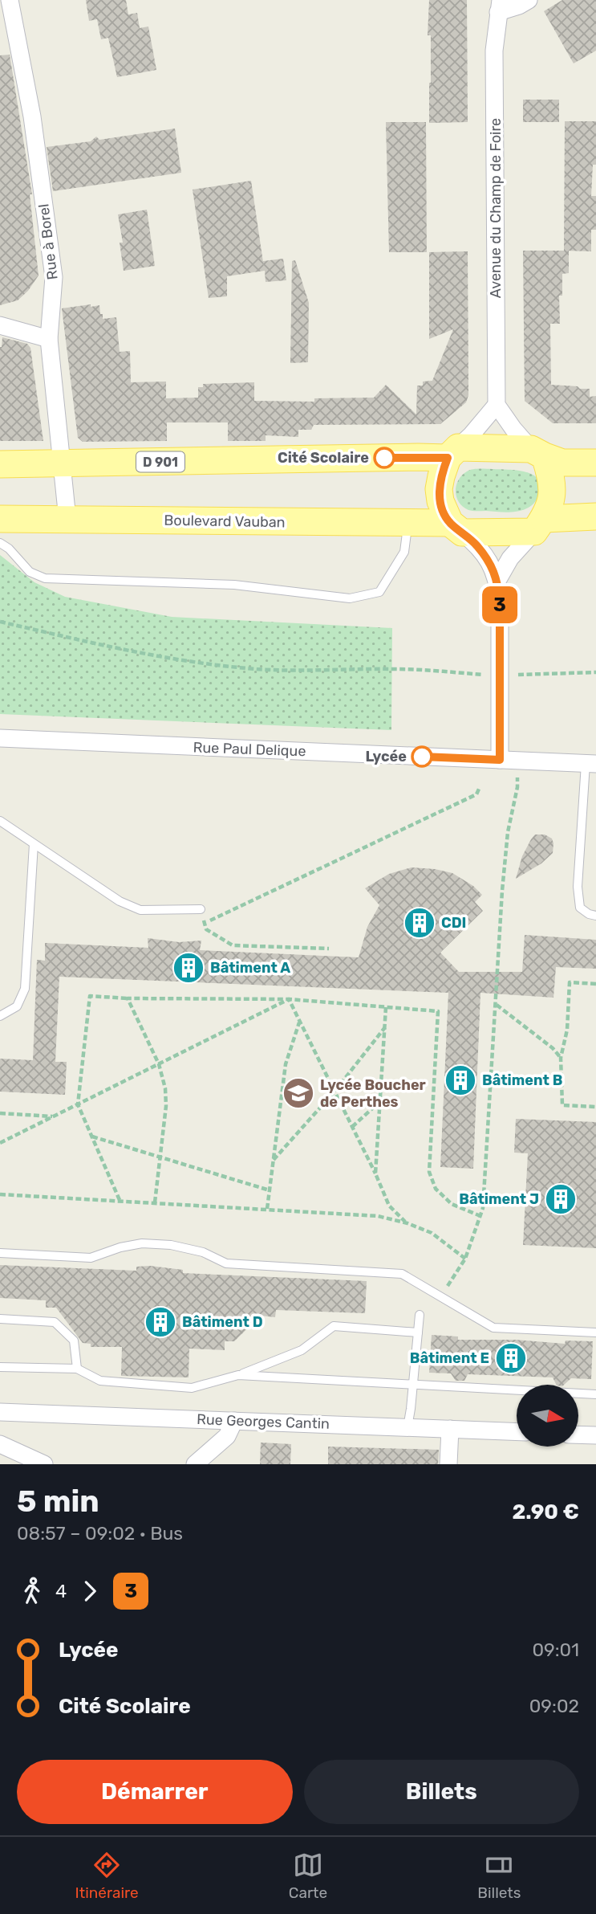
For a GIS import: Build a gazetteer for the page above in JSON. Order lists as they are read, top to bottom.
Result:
{
  "streets": {
    "main road": ["D 901", "Boulevard Vauban"],
    "street": [
      "Avenue du Champ de Foire",
      "Rue à Borel",
      "Rue Paul Delique",
      "Rue Georges Cantin"
    ]
  },
  "crossings": [
    ["Rue à Borel", "D 901"],
    ["Rue à Borel", "Boulevard Vauban"],
    ["D 901", "Boulevard Vauban"]
  ],
  "places": {
    "other": ["Cité Scolaire", "Lycée"],
    "building": [
      "CDI",
      "Bâtiment A",
      "Bâtiment B",
      "Bâtiment J",
      "Bâtiment D",
      "Bâtiment E"
    ],
    "school or university": ["Lycée Boucher de Perthes"]
  },
  "lines": ["bus line 3"],
  "north": "right",
  "page": {
    "on_map": "3",
    "heading": ["5 min", "08:57 – 09:02 · Bus", "2.90 €"],
    "legs": ["4", "3"],
    "list": [
      {
        "name": "Lycée",
        "value": "09:01"
      },
      {
        "name": "Cité Scolaire",
        "value": "09:02"
      }
    ],
    "buttons": ["Démarrer", "Billets"],
    "tabs": ["Itinéraire", "Carte", "Billets"]
  }
}
